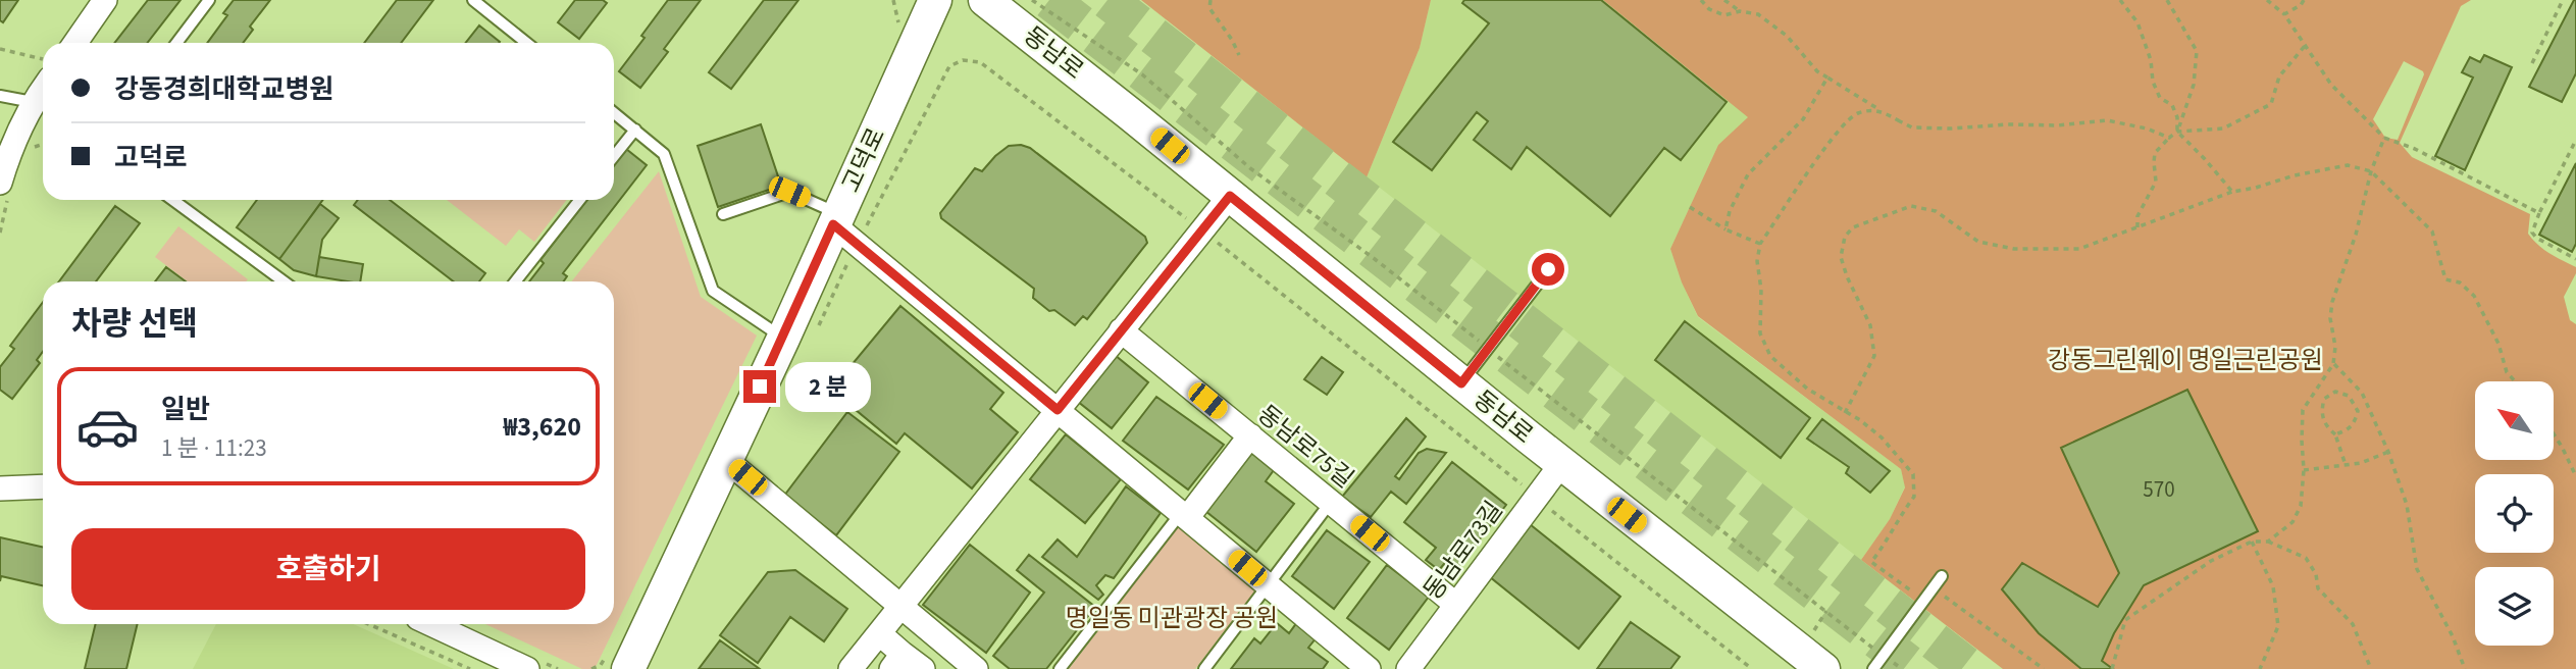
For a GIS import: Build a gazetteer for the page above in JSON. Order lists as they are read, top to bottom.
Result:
{
  "streets": {
    "main road": ["동남로", "고덕로"],
    "street": ["동남로75길", "동남로73길"]
  },
  "crossings": [
    ["동남로", "동남로73길"],
    ["동남로75길", "동남로73길"]
  ],
  "parks": ["강동그린웨이 명일근린공원", "명일동 미관광장 공원"],
  "house_numbers": ["570"],
  "north": "top left",
  "page": {
    "banner": ["강동경희대학교병원", "고덕로"],
    "heading": "차량 선택",
    "bubble": "2 분",
    "list": [
      {
        "name": "일반",
        "note": "1 분 · 11:23",
        "value": "₩3,620"
      }
    ],
    "buttons": "호출하기"
  }
}
